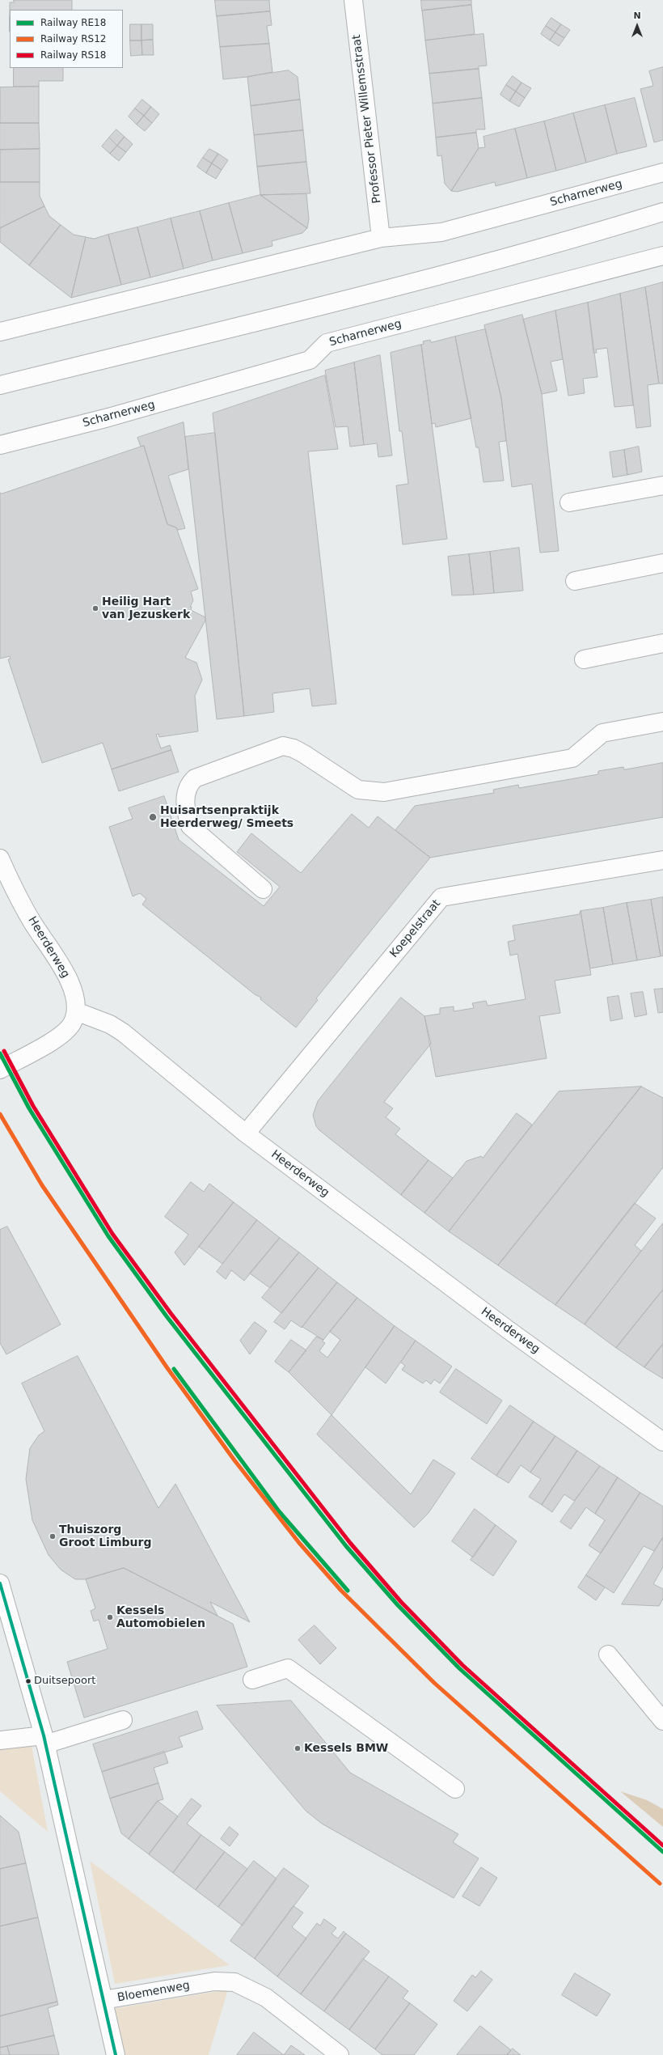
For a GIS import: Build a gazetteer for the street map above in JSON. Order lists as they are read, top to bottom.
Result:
{
  "streets": {
    "street": [
      "Professor Pieter Willemsstraat",
      "Scharnerweg",
      "Koepelstraat",
      "Heerderweg",
      "Bloemenweg"
    ]
  },
  "crossings": [
    ["Professor Pieter Willemsstraat", "Scharnerweg"],
    ["Koepelstraat", "Heerderweg"]
  ],
  "places": [
    "Heilig Hart van Jezuskerk",
    "Huisartsenpraktijk Heerderweg/ Smeets",
    "Thuiszorg Groot Limburg",
    "Kessels Automobielen",
    "Duitsepoort",
    "Kessels BMW"
  ],
  "lines": ["rail line RS18", "rail line RE18", "rail line RS12"],
  "legend": ["Railway RE18", "Railway RS12", "Railway RS18"],
  "north": "top"
}
